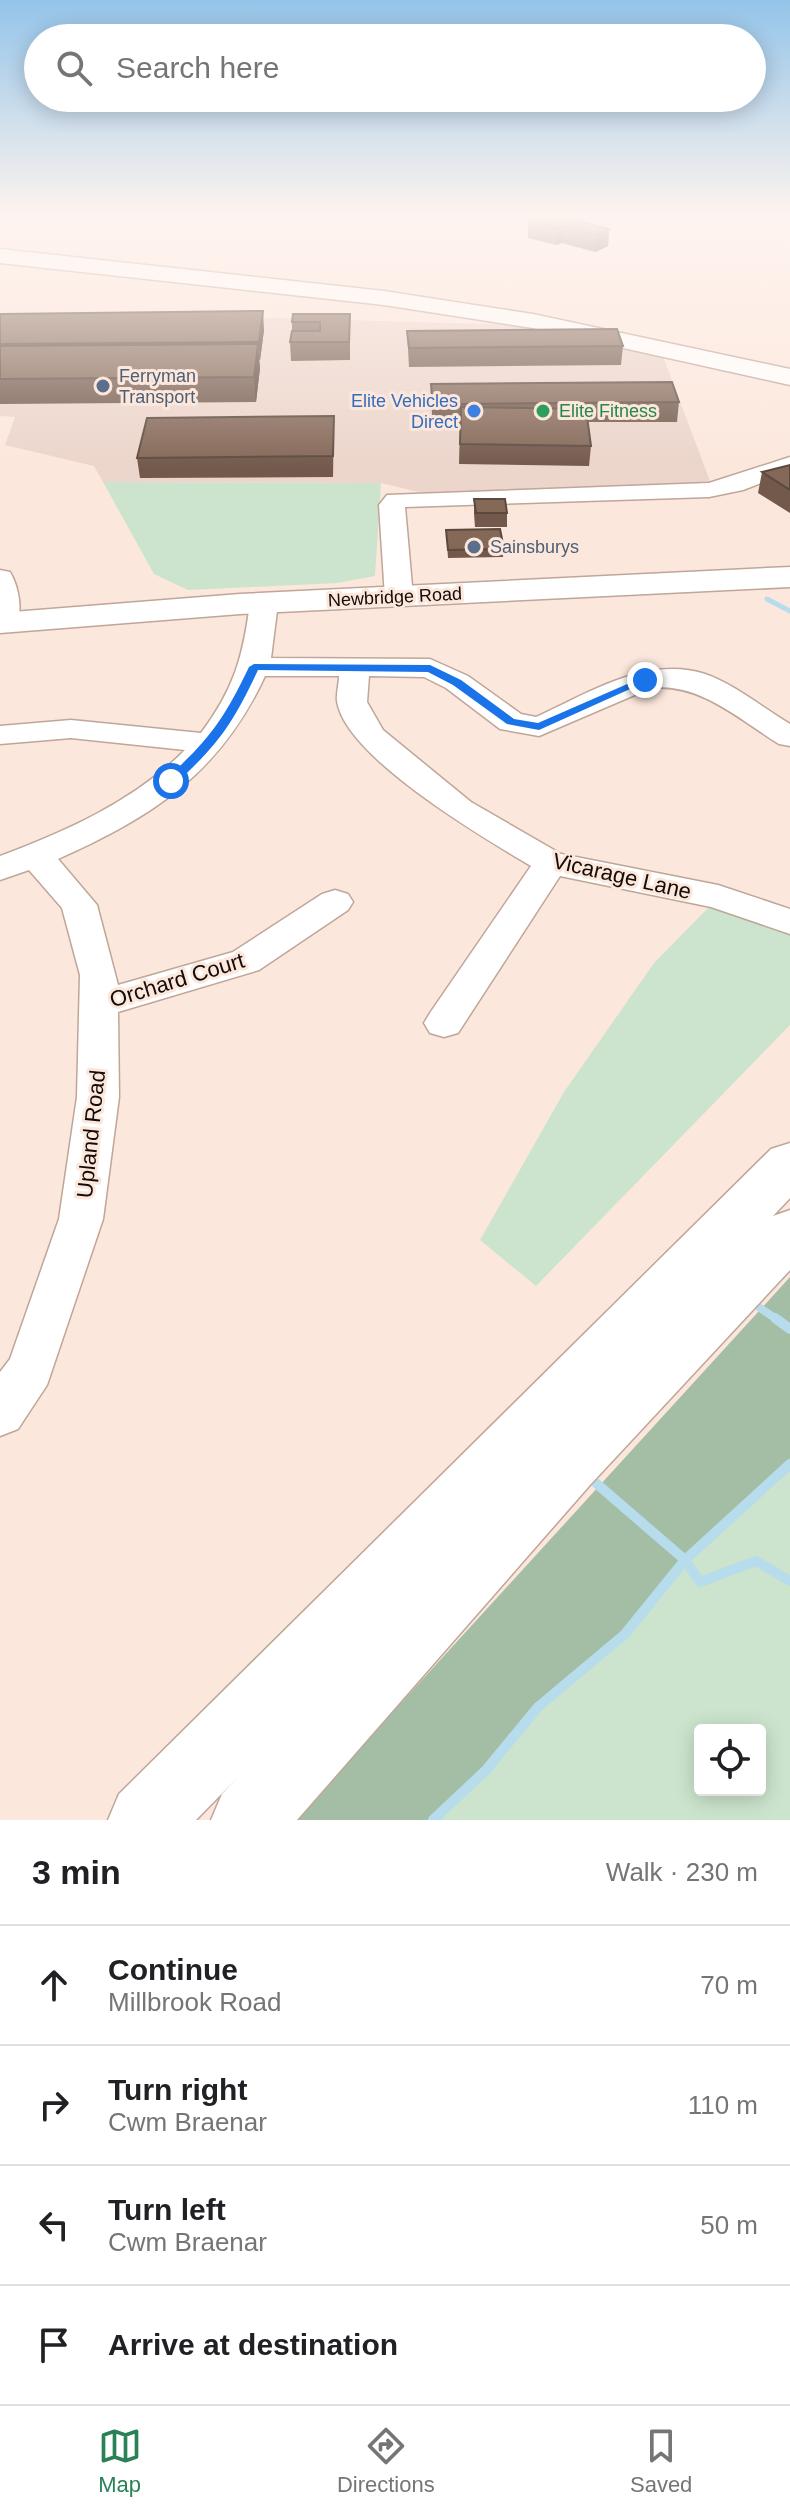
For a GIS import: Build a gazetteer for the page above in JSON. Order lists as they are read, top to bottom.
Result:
{
  "streets": {
    "main road": ["Newbridge Road"],
    "street": ["Vicarage Lane", "Orchard Court", "Upland Road"]
  },
  "crossings": [
    ["Orchard Court", "Upland Road"]
  ],
  "places": [
    "Ferryman Transport",
    "Elite Vehicles Direct",
    "Elite Fitness",
    "Sainsburys"
  ],
  "page": {
    "search": "Search here",
    "heading": ["3 min", "Walk · 230 m"],
    "list": [
      ["Continue", "Millbrook Road", "70 m"],
      ["Turn right", "Cwm Braenar", "110 m"],
      ["Turn left", "Cwm Braenar", "50 m"],
      "Arrive at destination"
    ],
    "nav": ["Map", "Directions", "Saved"]
  }
}
